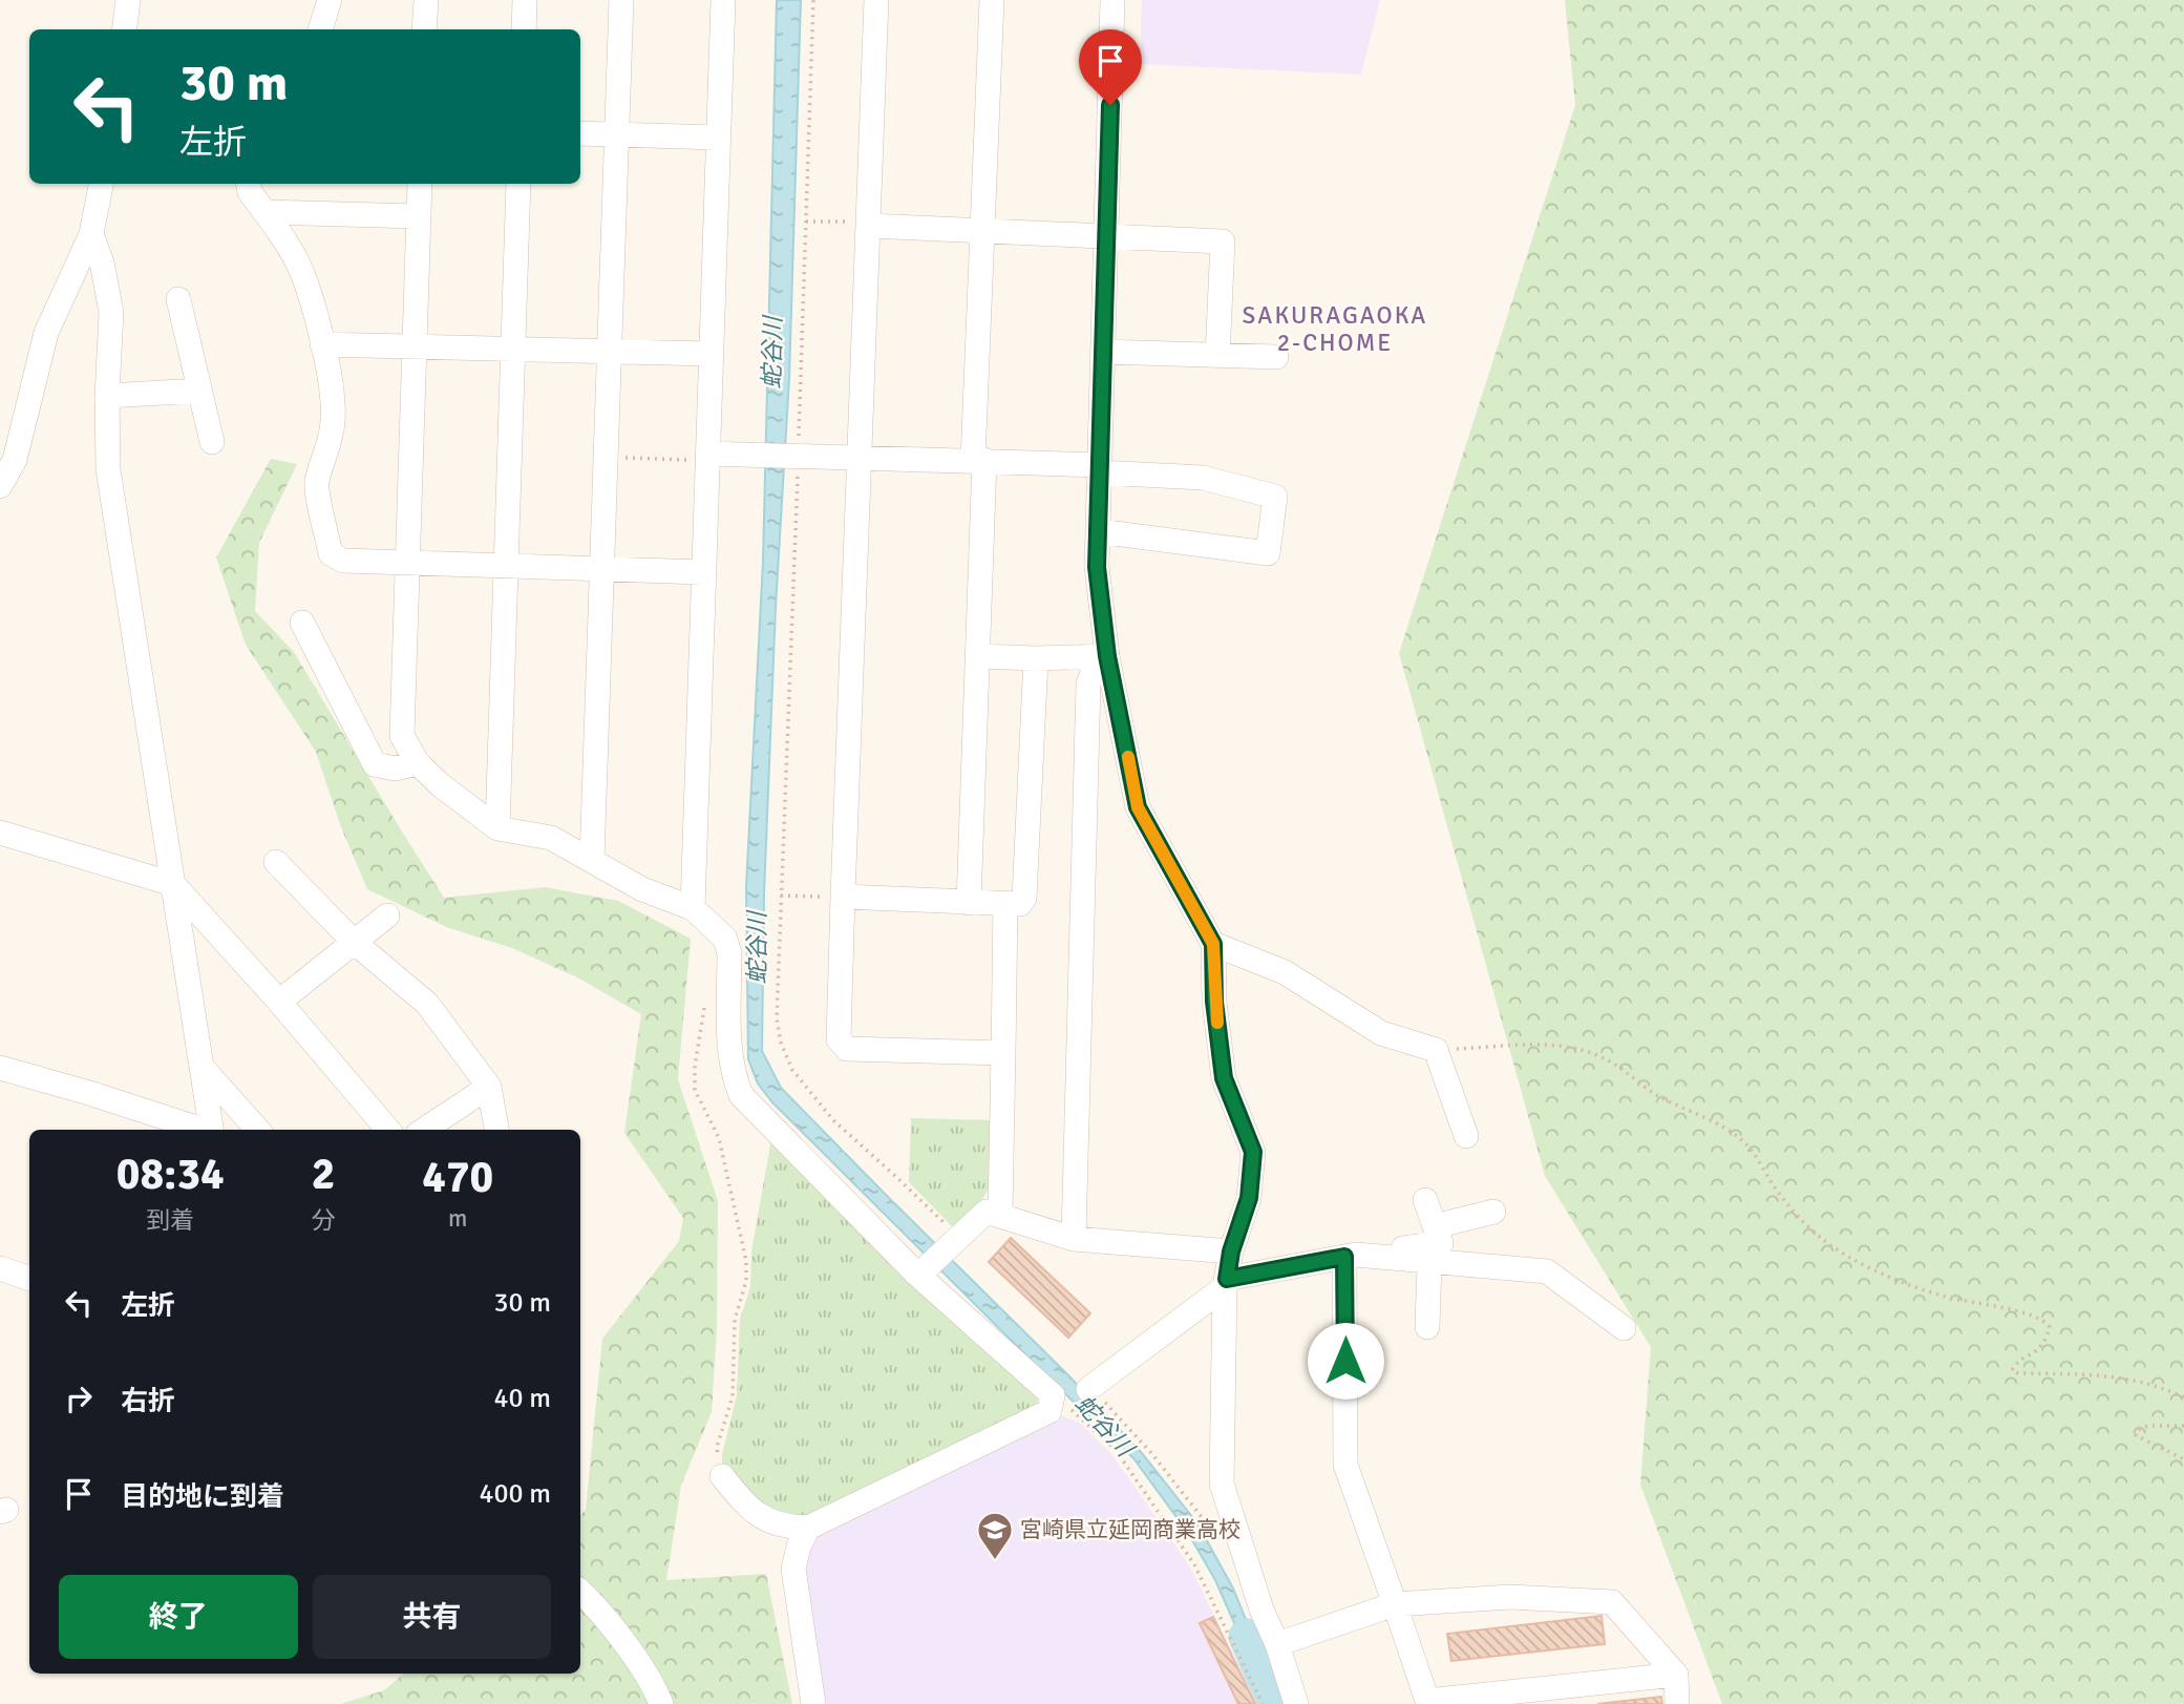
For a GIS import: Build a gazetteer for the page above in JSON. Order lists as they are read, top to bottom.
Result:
{
  "districts": ["SAKURAGAOKA 2-CHOME"],
  "water": ["蛇谷川"],
  "places": {
    "school or university": ["宮崎県立延岡商業高校"]
  },
  "page": {
    "turn": ["30 m", "左折"],
    "eta": [
      "08:34",
      "到着",
      "2",
      "分",
      "470",
      "m"
    ],
    "list": [
      {
        "name": "左折",
        "value": "30 m"
      },
      {
        "name": "右折",
        "value": "40 m"
      },
      {
        "name": "目的地に到着",
        "value": "400 m"
      }
    ],
    "buttons": ["終了", "共有"]
  }
}
